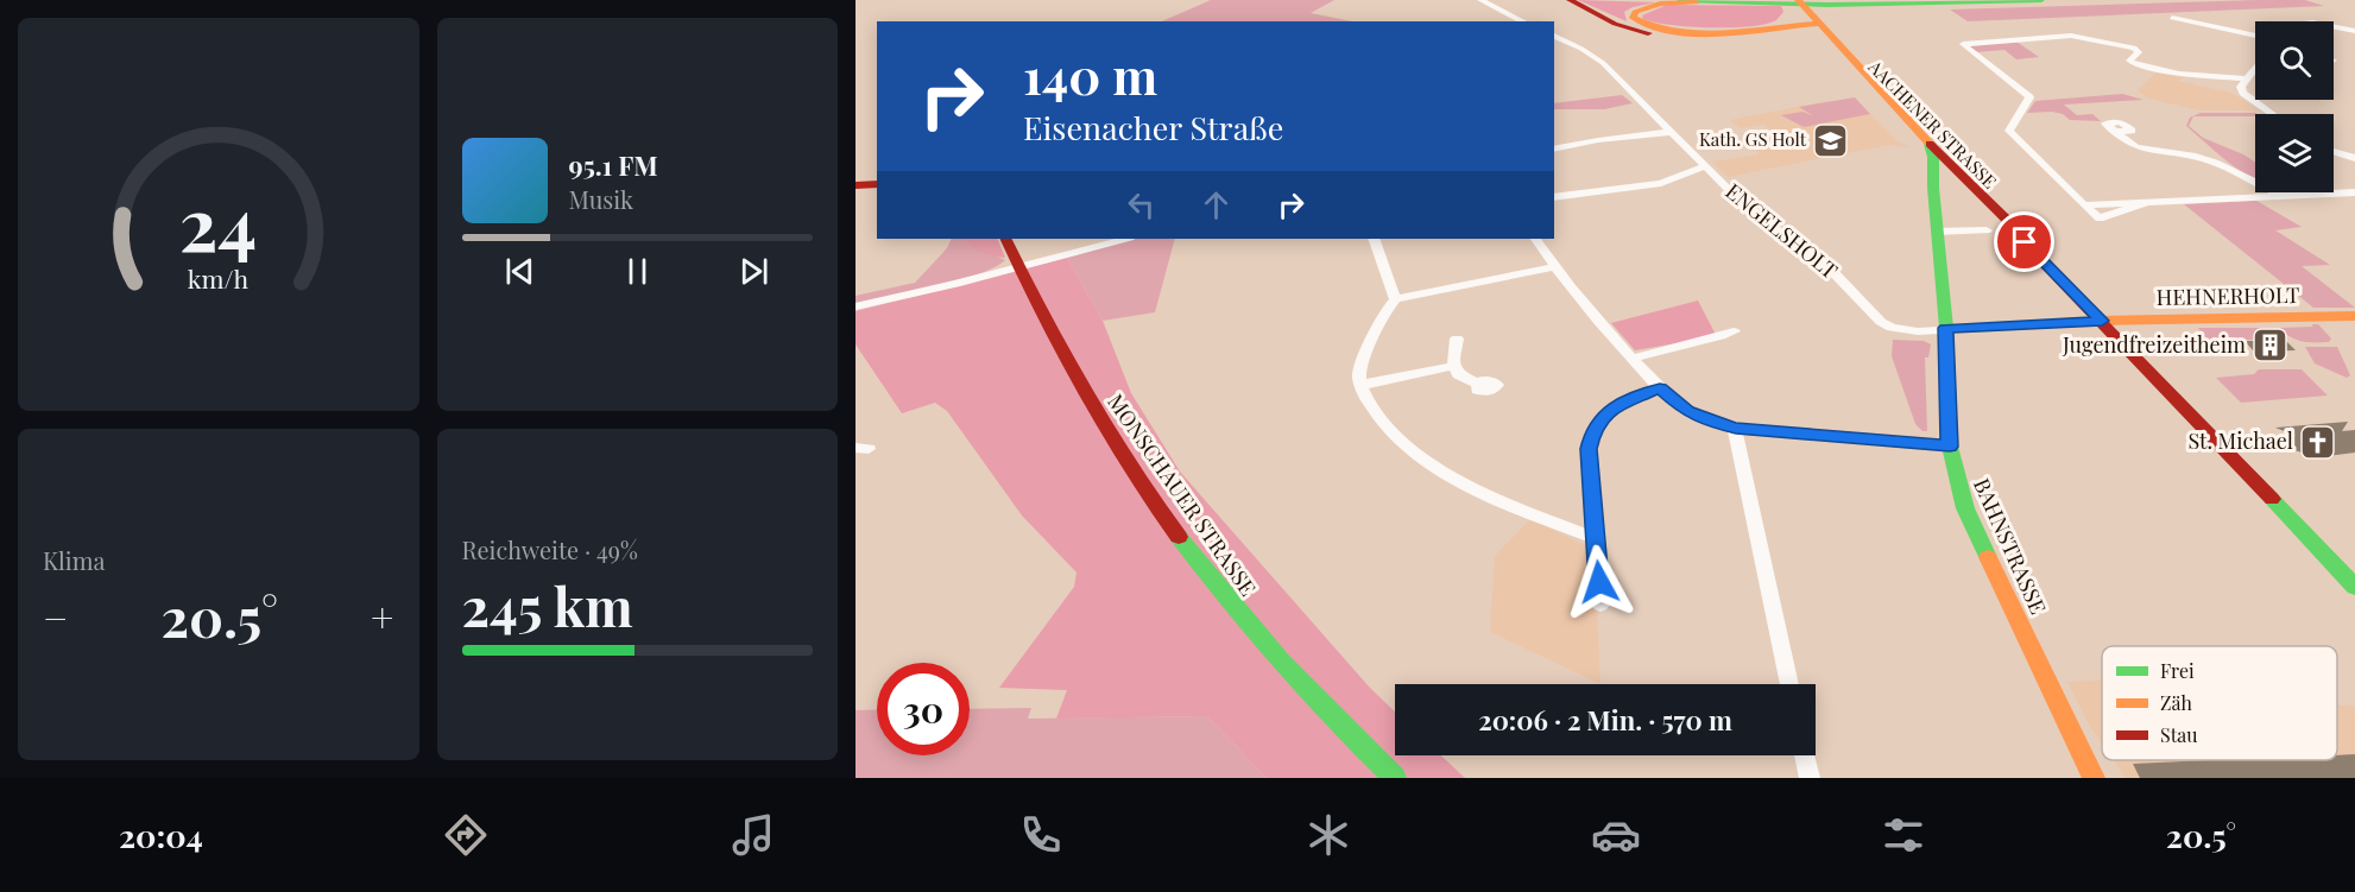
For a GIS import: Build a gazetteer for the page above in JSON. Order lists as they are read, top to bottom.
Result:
{
  "streets": {
    "main road": [
      "AACHENER STRASSE",
      "HEHNERHOLT",
      "MONSCHAUER STRASSE",
      "BAHNSTRASSE"
    ],
    "street": ["ENGELSHOLT"]
  },
  "crossings": [
    ["AACHENER STRASSE", "ENGELSHOLT"],
    ["AACHENER STRASSE", "HEHNERHOLT"],
    ["AACHENER STRASSE", "BAHNSTRASSE"],
    ["ENGELSHOLT", "HEHNERHOLT"],
    ["ENGELSHOLT", "BAHNSTRASSE"]
  ],
  "places": {
    "school or university": ["Kath. GS Holt"],
    "building": ["Jugendfreizeitheim"],
    "church": ["St. Michael"]
  },
  "legend": ["Frei", "Zäh", "Stau"],
  "page": {
    "turn": ["140 m", "Eisenacher Straße"],
    "song": ["95.1 FM", "Musik"],
    "tile": [
      "Klima",
      ["Reichweite · 49%", "245 km"]
    ],
    "heat": ["−", "20.5°", "+"],
    "limit": "30",
    "trip": "20:06 · 2 Min. · 570 m",
    "tabs": ["20:04", "20.5°"],
    "gauge": ["24", "km/h"]
  }
}
